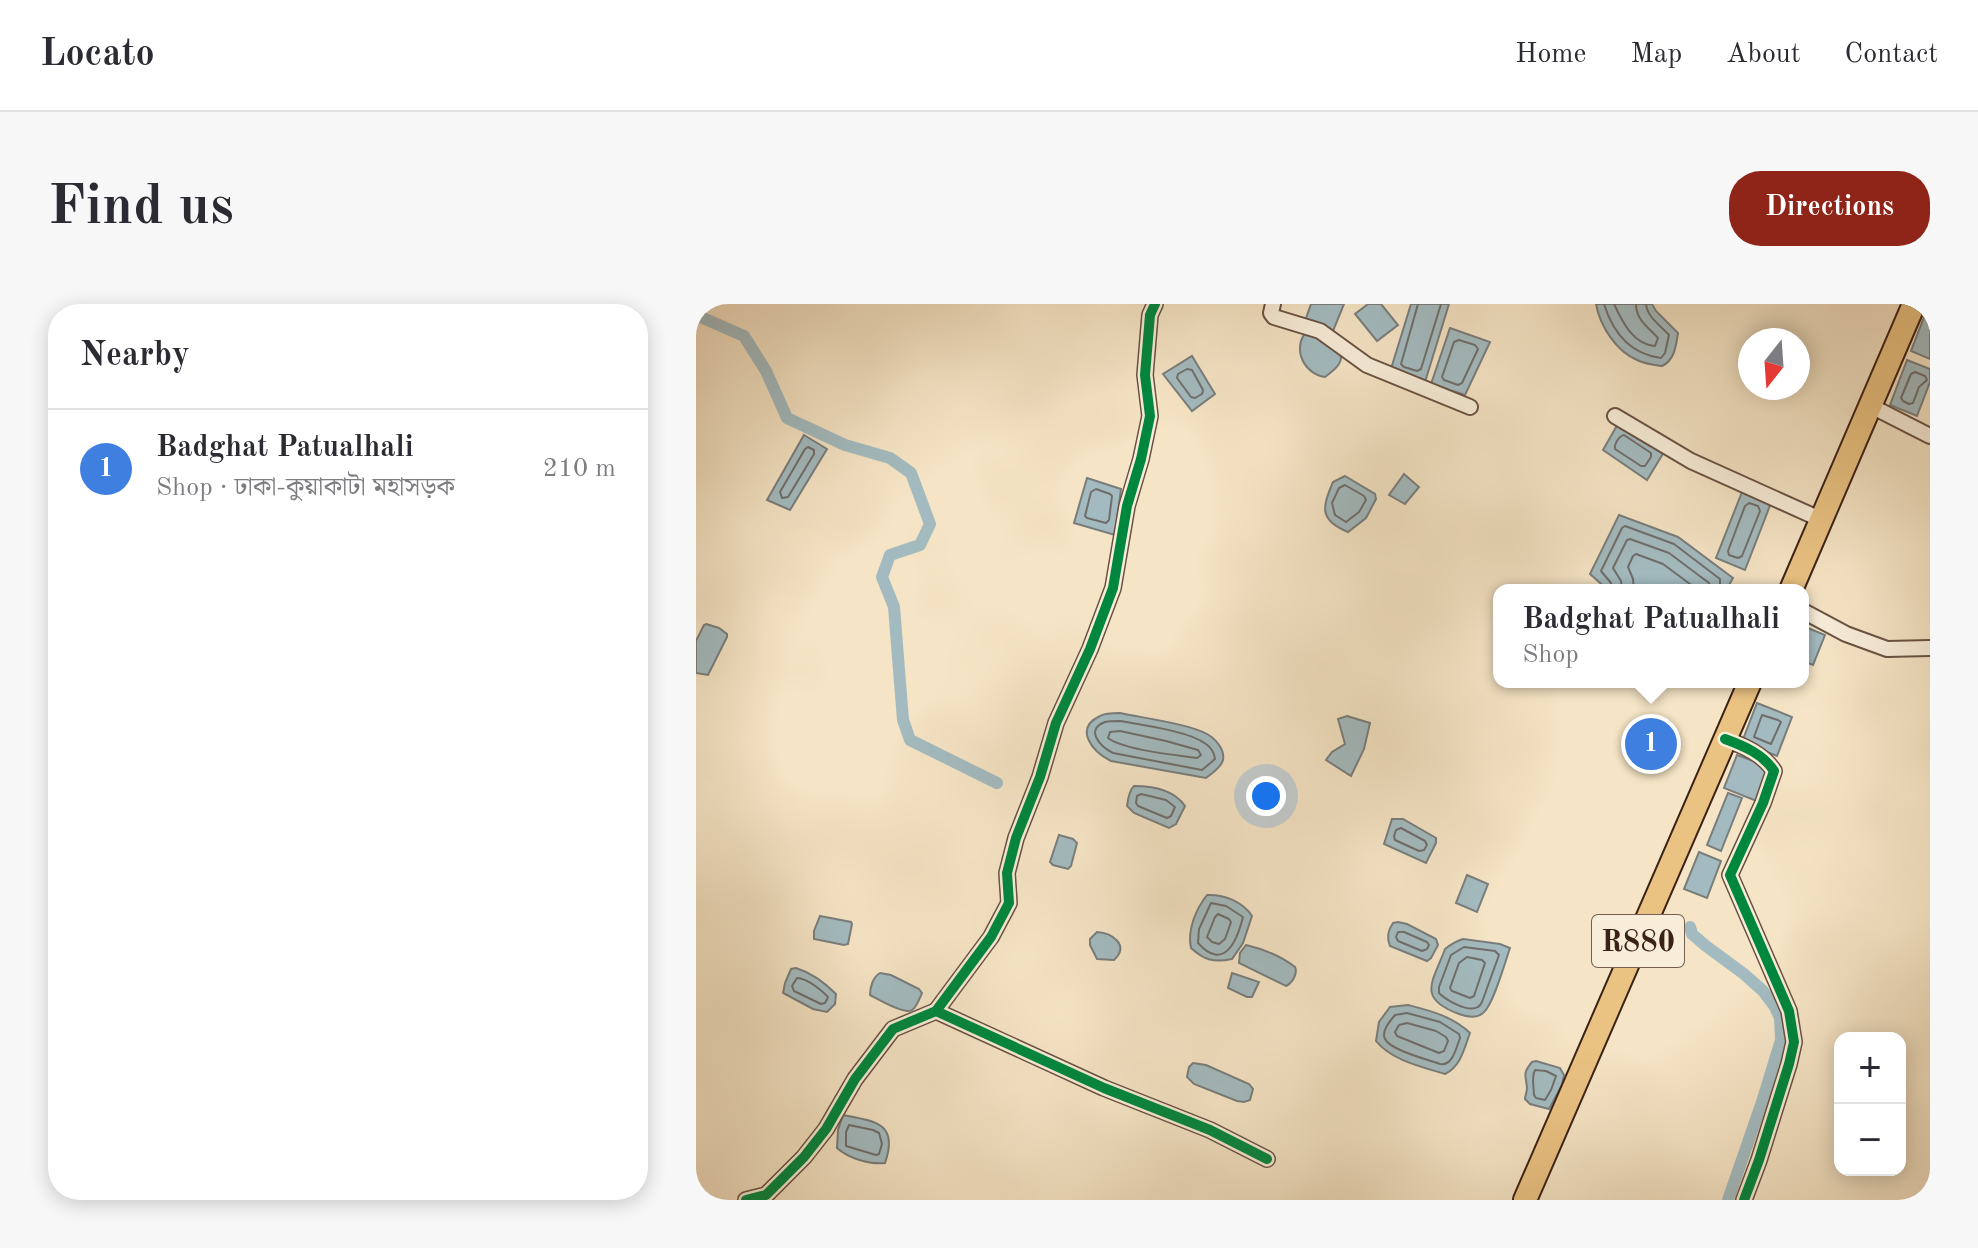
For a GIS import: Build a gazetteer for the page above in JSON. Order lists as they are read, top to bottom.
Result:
{
  "streets": {
    "main road": ["R880"]
  },
  "north": "bottom",
  "page": {
    "header": "Locato",
    "nav": [
      "Home",
      "Map",
      "About",
      "Contact"
    ],
    "buttons": "Directions",
    "title": "Find us",
    "heading": "Nearby",
    "list": [
      {
        "mark": "1",
        "name": "Badghat Patualhali",
        "note": "Shop · ঢাকা-কুয়াকাটা মহাসড়ক",
        "value": "210 m"
      }
    ],
    "popup": ["Badghat Patualhali", "Shop"],
    "pins": "1",
    "map_buttons": ["+", "−"]
  }
}
